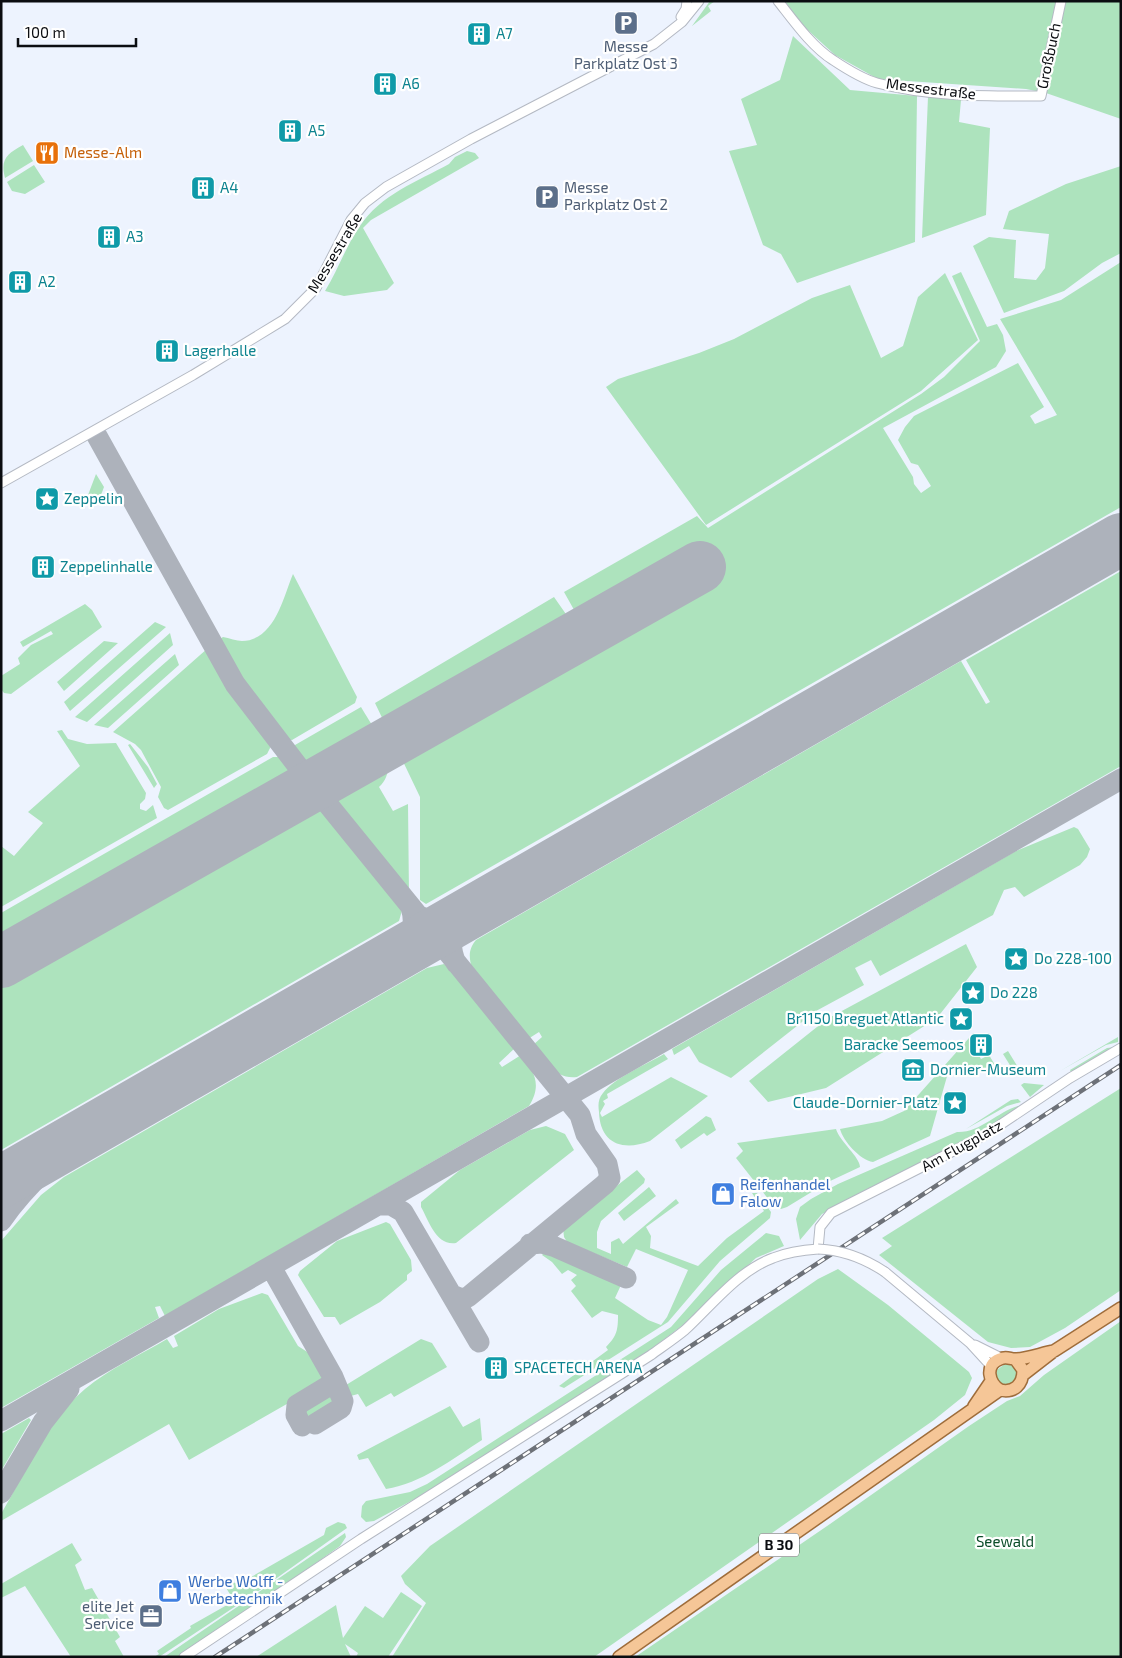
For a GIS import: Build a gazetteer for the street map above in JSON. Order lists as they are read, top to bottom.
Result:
{
  "streets": {
    "main road": ["B 30"],
    "street": ["Großbuch", "Messestraße", "Am Flugplatz"]
  },
  "crossings": [
    ["Großbuch", "Messestraße"]
  ],
  "parks": ["Seewald"],
  "places": {
    "parking": ["Messe Parkplatz Ost 3", "Messe Parkplatz Ost 2"],
    "building": [
      "A7",
      "A6",
      "A5",
      "A4",
      "A3",
      "A2",
      "Lagerhalle",
      "Zeppelinhalle",
      "Baracke Seemoos",
      "SPACETECH ARENA"
    ],
    "restaurant": ["Messe-Alm"],
    "place": [
      "Zeppelin",
      "Do 228-100",
      "Do 228",
      "Br1150 Breguet Atlantic",
      "Claude-Dornier-Platz"
    ],
    "museum": ["Dornier-Museum"],
    "shop": ["Reifenhandel Falow", "Werbe Wolff - Werbetechnik"],
    "office": ["elite Jet Service"]
  },
  "scale_bar": "100 m"
}
